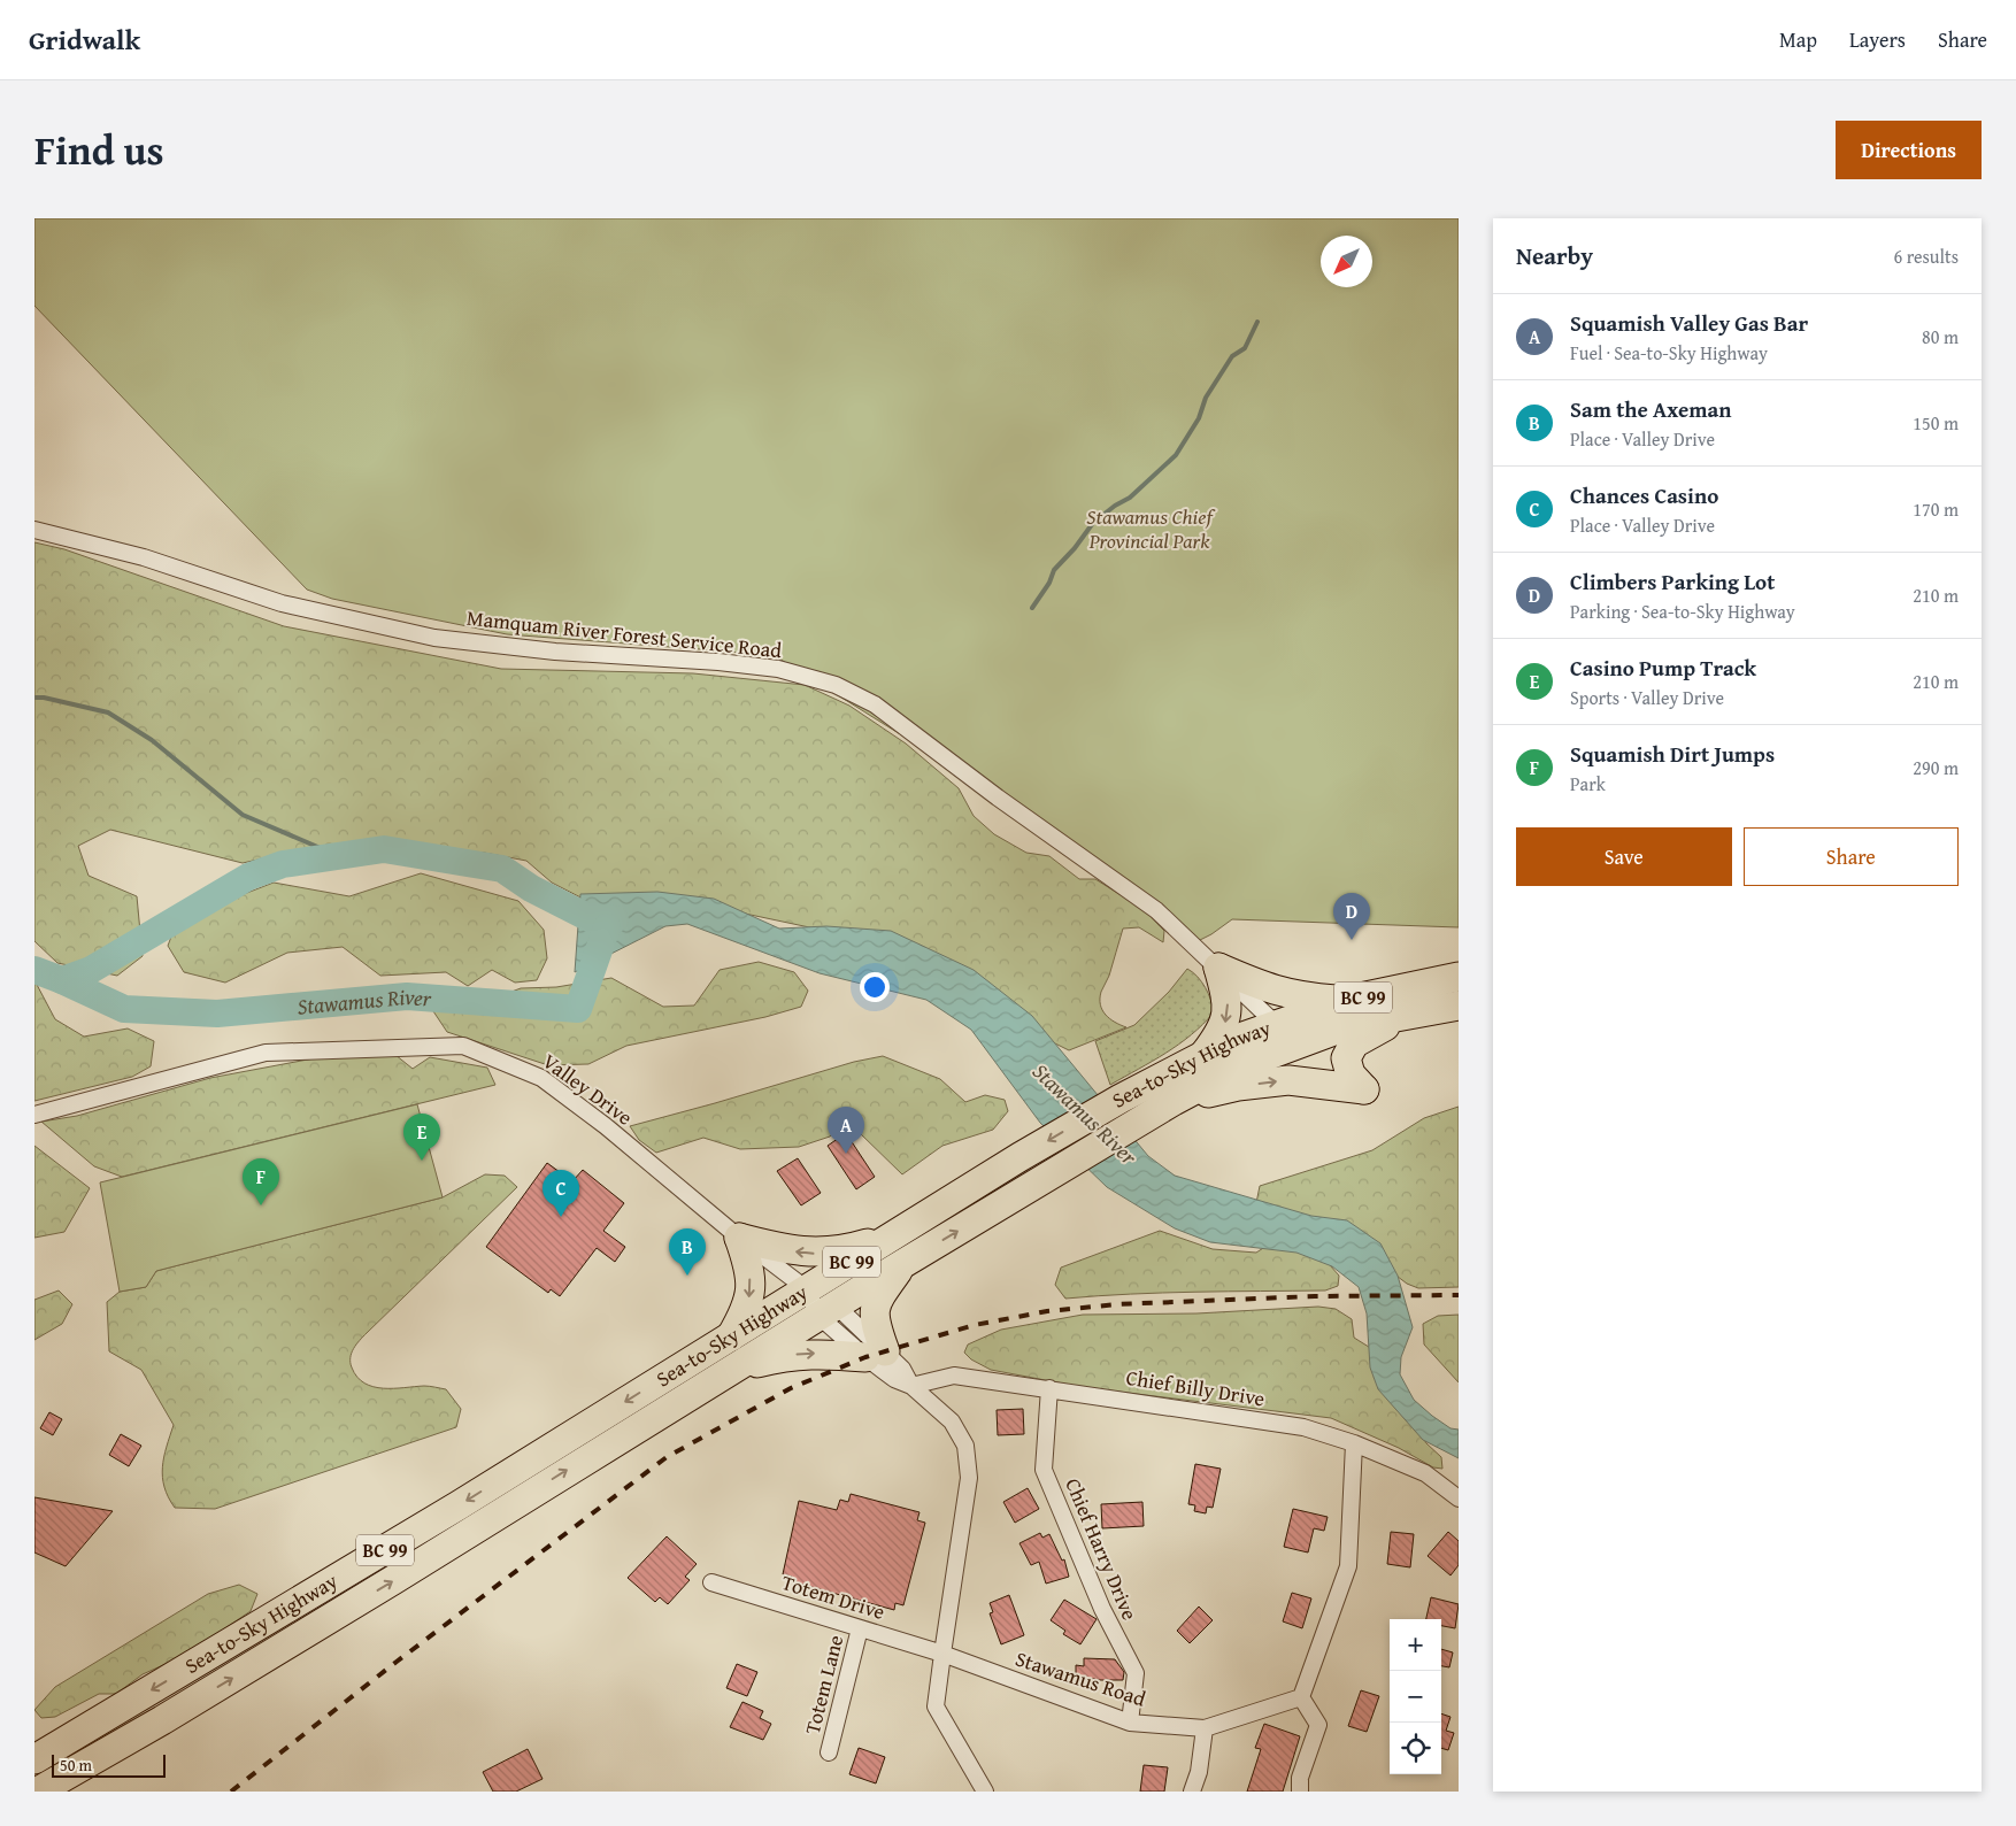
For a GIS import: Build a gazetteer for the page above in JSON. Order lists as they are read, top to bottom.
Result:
{
  "streets": {
    "highway": ["BC 99", "Sea-to-Sky Highway"],
    "street": [
      "Mamquam River Forest Service Road",
      "Valley Drive",
      "Chief Billy Drive",
      "Chief Harry Drive",
      "Totem Drive",
      "Stawamus Road",
      "Totem Lane"
    ]
  },
  "crossings": [
    ["Mamquam River Forest Service Road", "Sea-to-Sky Highway"],
    ["Sea-to-Sky Highway", "Valley Drive"],
    ["Chief Billy Drive", "Chief Harry Drive"],
    ["Chief Harry Drive", "Stawamus Road"],
    ["Totem Drive", "Stawamus Road"],
    ["Totem Drive", "Totem Lane"]
  ],
  "water": ["Stawamus River"],
  "parks": ["Stawamus Chief Provincial Park"],
  "scale_bar": "50 m",
  "north": "bottom left",
  "page": {
    "header": "Gridwalk",
    "nav": ["Map", "Layers", "Share"],
    "title": "Find us",
    "buttons": [
      "Directions",
      ["Save", "Share"]
    ],
    "heading": ["Nearby", "6 results"],
    "list": [
      {
        "mark": "A",
        "name": "Squamish Valley Gas Bar",
        "note": "Fuel · Sea-to-Sky Highway",
        "value": "80 m"
      },
      {
        "mark": "B",
        "name": "Sam the Axeman",
        "note": "Place · Valley Drive",
        "value": "150 m"
      },
      {
        "mark": "C",
        "name": "Chances Casino",
        "note": "Place · Valley Drive",
        "value": "170 m"
      },
      {
        "mark": "D",
        "name": "Climbers Parking Lot",
        "note": "Parking · Sea-to-Sky Highway",
        "value": "210 m"
      },
      {
        "mark": "E",
        "name": "Casino Pump Track",
        "note": "Sports · Valley Drive",
        "value": "210 m"
      },
      {
        "mark": "F",
        "name": "Squamish Dirt Jumps",
        "note": "Park",
        "value": "290 m"
      }
    ],
    "pins": [
      "D",
      "A",
      "E",
      "F",
      "C",
      "B"
    ],
    "map_buttons": ["+", "−"],
    "scale": "50 m"
  }
}
